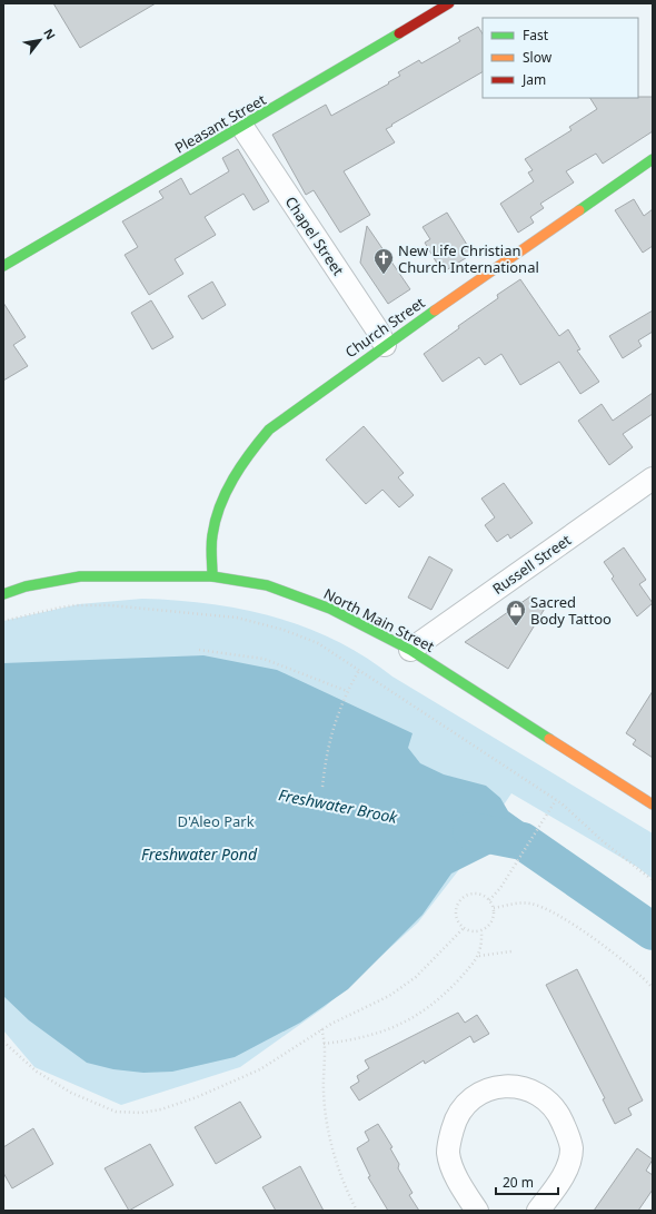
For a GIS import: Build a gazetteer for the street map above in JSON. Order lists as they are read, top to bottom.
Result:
{
  "streets": {
    "street": [
      "Pleasant Street",
      "Chapel Street",
      "Church Street",
      "Russell Street",
      "North Main Street"
    ]
  },
  "crossings": [
    ["Pleasant Street", "Chapel Street"],
    ["Chapel Street", "Church Street"],
    ["Church Street", "North Main Street"],
    ["Russell Street", "North Main Street"]
  ],
  "water": ["Freshwater Brook", "Freshwater Pond"],
  "parks": ["D'Aleo Park"],
  "places": {
    "church": ["New Life Christian Church International"],
    "shop": ["Sacred Body Tattoo"]
  },
  "legend": ["Fast", "Slow", "Jam"],
  "scale_bar": "20 m",
  "north": "top right"
}
